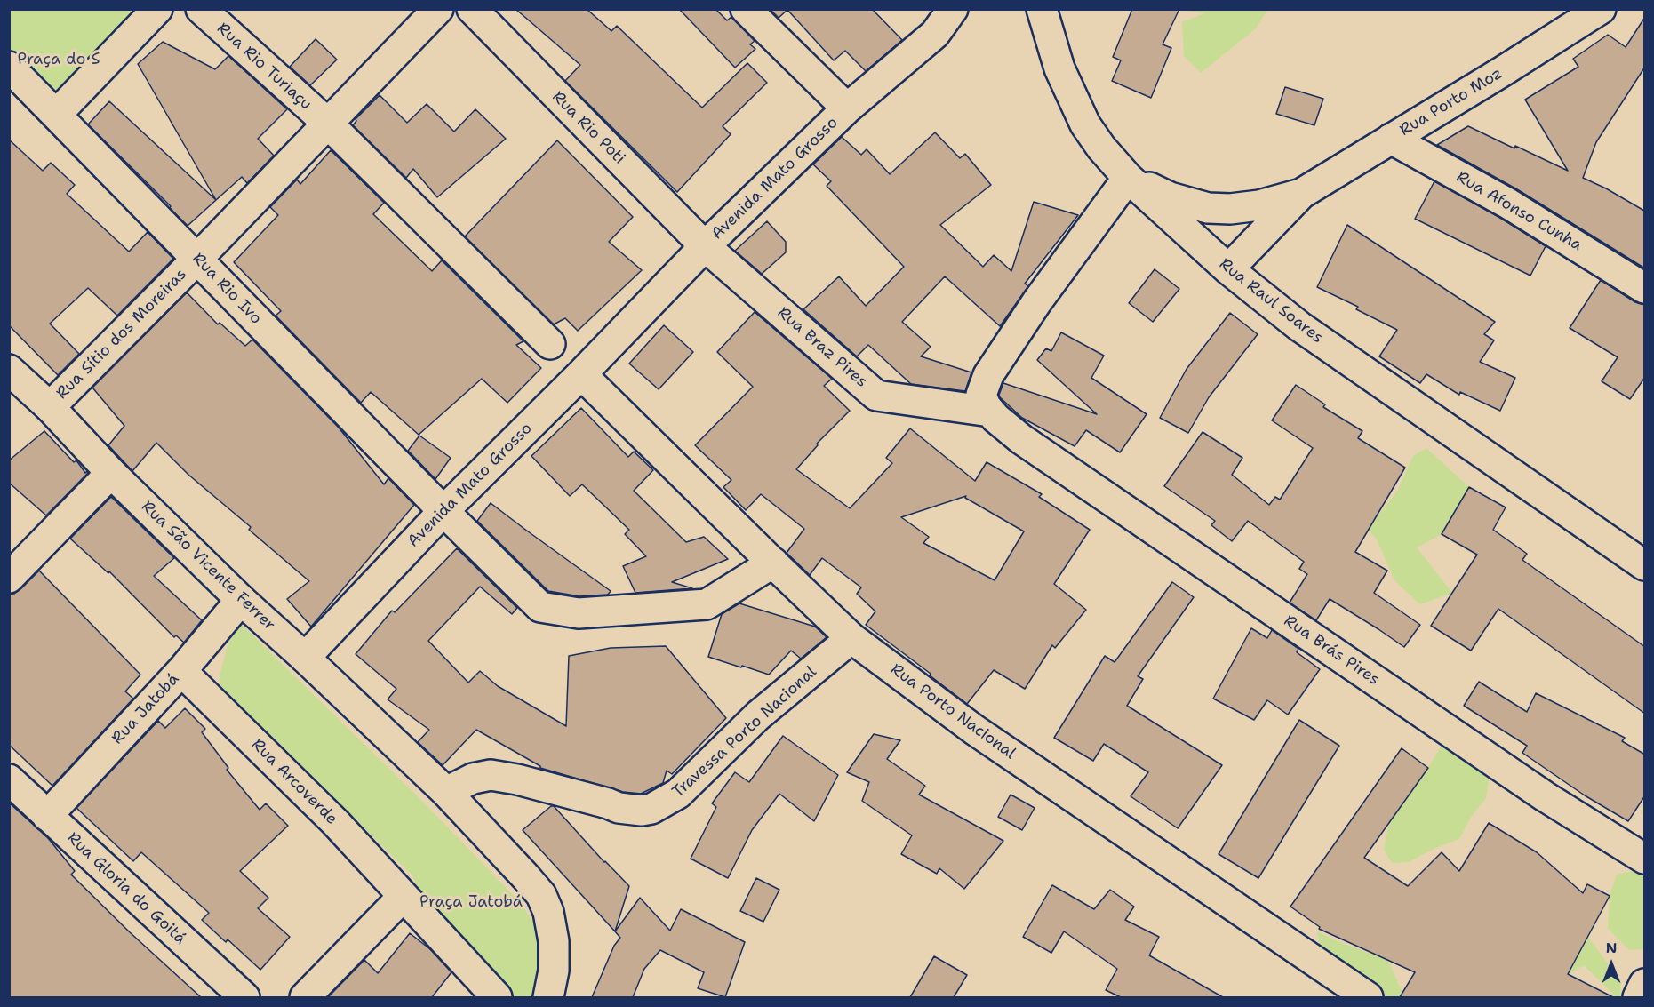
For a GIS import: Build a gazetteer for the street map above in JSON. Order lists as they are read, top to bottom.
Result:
{
  "streets": {
    "street": [
      "Rua Rio Turiaçu",
      "Rua Porto Moz",
      "Rua Rio Poti",
      "Avenida Mato Grosso",
      "Rua Afonso Cunha",
      "Rua Rio Ivo",
      "Rua Raul Soares",
      "Rua Sítio dos Moreiras",
      "Rua Braz Pires",
      "Rua São Vicente Ferrer",
      "Rua Brás Pires",
      "Rua Jatobá",
      "Rua Porto Nacional",
      "Travessa Porto Nacional",
      "Rua Arcoverde",
      "Rua Gloria do Goitá"
    ]
  },
  "crossings": [
    ["Rua Rio Turiaçu", "Rua Sítio dos Moreiras"],
    ["Rua Porto Moz", "Rua Afonso Cunha"],
    ["Rua Porto Moz", "Rua Raul Soares"],
    ["Rua Rio Poti", "Avenida Mato Grosso"],
    ["Rua Rio Poti", "Rua Braz Pires"],
    ["Avenida Mato Grosso", "Rua Rio Ivo"],
    ["Avenida Mato Grosso", "Rua Braz Pires"],
    ["Avenida Mato Grosso", "Rua São Vicente Ferrer"],
    ["Avenida Mato Grosso", "Rua Porto Nacional"],
    ["Rua Rio Ivo", "Rua Sítio dos Moreiras"],
    ["Rua Rio Ivo", "Rua Porto Nacional"],
    ["Rua Sítio dos Moreiras", "Rua São Vicente Ferrer"],
    ["Rua Braz Pires", "Rua Brás Pires"],
    ["Rua São Vicente Ferrer", "Rua Jatobá"],
    ["Rua Jatobá", "Rua Arcoverde"],
    ["Rua Jatobá", "Rua Gloria do Goitá"],
    ["Rua Porto Nacional", "Travessa Porto Nacional"]
  ],
  "parks": ["Praça do S", "Praça Jatobá"],
  "north": "top"
}
